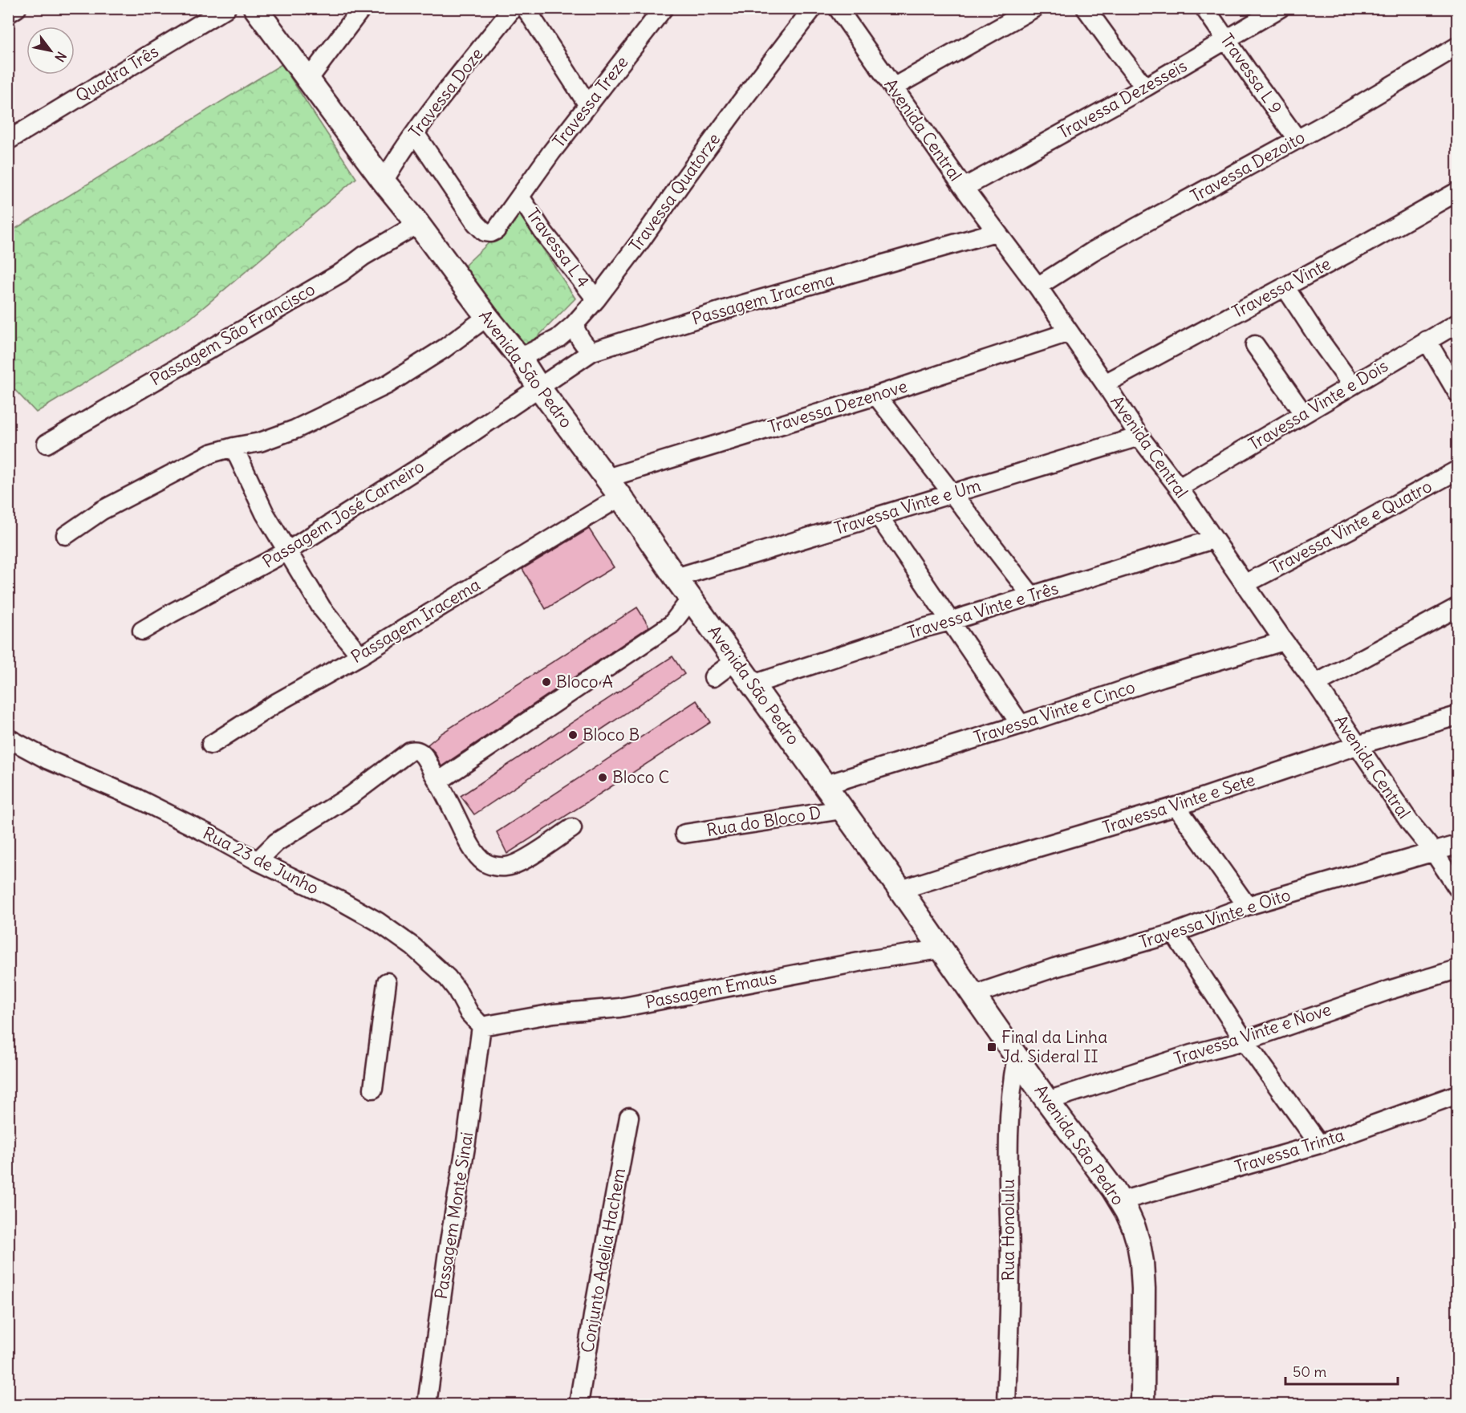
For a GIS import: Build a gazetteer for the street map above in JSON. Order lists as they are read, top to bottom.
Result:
{
  "streets": {
    "main road": ["Avenida São Pedro"],
    "street": [
      "Quadra Três",
      "Travessa L 9",
      "Travessa Doze",
      "Travessa Dezesseis",
      "Travessa Treze",
      "Avenida Central",
      "Travessa Dezoito",
      "Travessa Quatorze",
      "Travessa L 4",
      "Travessa Vinte",
      "Passagem Iracema",
      "Passagem São Francisco",
      "Travessa Vinte e Dois",
      "Travessa Dezenove",
      "Travessa Vinte e Um",
      "Passagem José Carneiro",
      "Travessa Vinte e Quatro",
      "Travessa Vinte e Três",
      "Travessa Vinte e Cinco",
      "Travessa Vinte e Sete",
      "Rua do Bloco D",
      "Rua 23 de Junho",
      "Travessa Vinte e Oito",
      "Passagem Emaus",
      "Travessa Vinte e Nove",
      "Travessa Trinta",
      "Passagem Monte Sinai",
      "Rua Honolulu",
      "Conjunto Adelia Hachem"
    ]
  },
  "crossings": [
    ["Travessa L 9", "Travessa Dezesseis"],
    ["Travessa L 9", "Travessa Dezoito"],
    ["Travessa Doze", "Travessa Treze"],
    ["Travessa Doze", "Avenida São Pedro"],
    ["Travessa Dezesseis", "Avenida Central"],
    ["Travessa Treze", "Travessa L 4"],
    ["Avenida Central", "Travessa Dezoito"],
    ["Avenida Central", "Travessa Vinte"],
    ["Avenida Central", "Passagem Iracema"],
    ["Avenida Central", "Travessa Vinte e Dois"],
    ["Avenida Central", "Travessa Dezenove"],
    ["Avenida Central", "Travessa Vinte e Um"],
    ["Avenida Central", "Travessa Vinte e Quatro"],
    ["Avenida Central", "Travessa Vinte e Três"],
    ["Avenida Central", "Travessa Vinte e Cinco"],
    ["Avenida Central", "Travessa Vinte e Sete"],
    ["Avenida Central", "Travessa Vinte e Oito"],
    ["Travessa Quatorze", "Travessa L 4"],
    ["Travessa Quatorze", "Avenida São Pedro"],
    ["Passagem Iracema", "Avenida São Pedro"],
    ["Passagem Iracema", "Passagem José Carneiro"],
    ["Passagem São Francisco", "Avenida São Pedro"],
    ["Avenida São Pedro", "Travessa Dezenove"],
    ["Avenida São Pedro", "Travessa Vinte e Um"],
    ["Avenida São Pedro", "Passagem José Carneiro"],
    ["Avenida São Pedro", "Travessa Vinte e Três"],
    ["Avenida São Pedro", "Travessa Vinte e Cinco"],
    ["Avenida São Pedro", "Travessa Vinte e Sete"],
    ["Avenida São Pedro", "Rua do Bloco D"],
    ["Avenida São Pedro", "Travessa Vinte e Oito"],
    ["Avenida São Pedro", "Passagem Emaus"],
    ["Avenida São Pedro", "Travessa Vinte e Nove"],
    ["Avenida São Pedro", "Travessa Trinta"],
    ["Avenida São Pedro", "Rua Honolulu"],
    ["Rua 23 de Junho", "Passagem Emaus"],
    ["Rua 23 de Junho", "Passagem Monte Sinai"],
    ["Passagem Emaus", "Passagem Monte Sinai"]
  ],
  "places": {
    "other": ["Bloco A", "Bloco B", "Bloco C"],
    "transit": ["Final da Linha Jd. Sideral II"]
  },
  "scale_bar": "50 m",
  "north": "bottom right"
}
